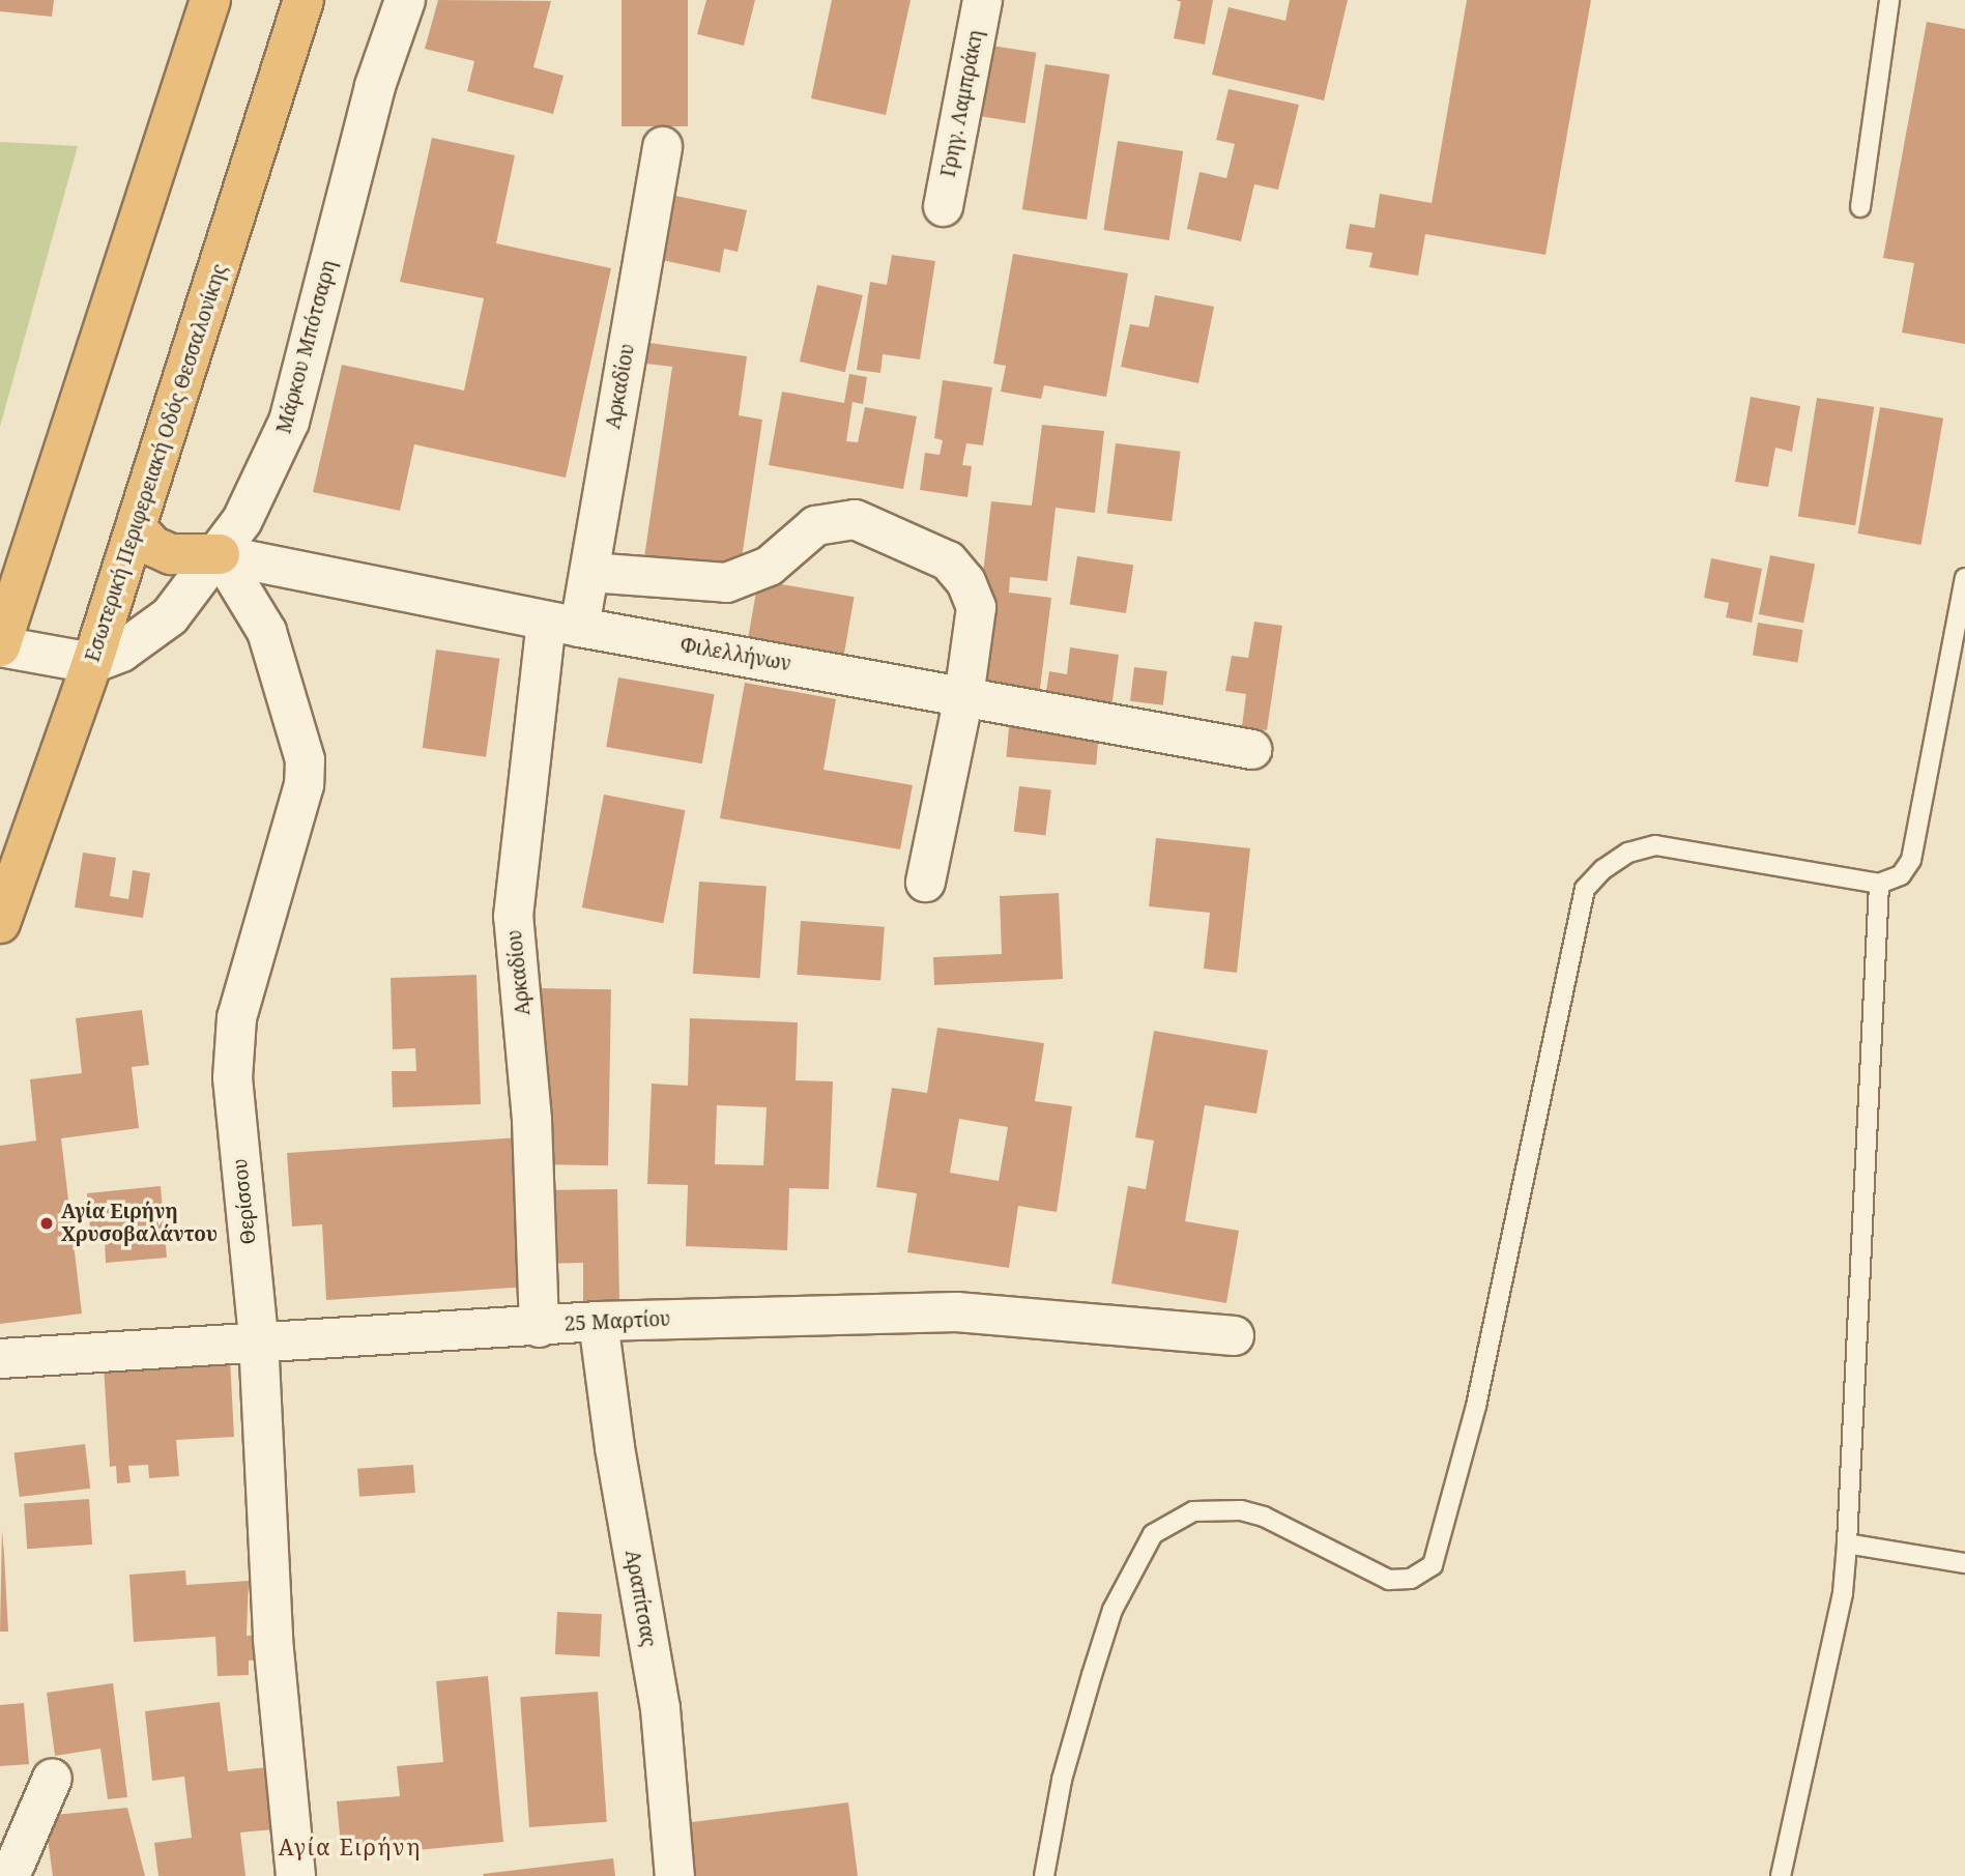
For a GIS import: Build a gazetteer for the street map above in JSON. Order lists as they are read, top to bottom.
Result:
{
  "streets": {
    "highway": ["Εσωτερική Περιφερειακή Οδός Θεσσαλονίκης"],
    "main road": ["Μάρκου Μπότσαρη"],
    "street": [
      "Γρηγ. Λαμπράκη",
      "Αρκαδίου",
      "Φιλελλήνων",
      "Θερίσσου",
      "25 Μαρτίου",
      "Αραπίτσας"
    ]
  },
  "crossings": [
    ["Μάρκου Μπότσαρη", "Εσωτερική Περιφερειακή Οδός Θεσσαλονίκης"],
    ["Μάρκου Μπότσαρη", "Φιλελλήνων"],
    ["Μάρκου Μπότσαρη", "Θερίσσου"],
    ["Αρκαδίου", "Φιλελλήνων"],
    ["Αρκαδίου", "25 Μαρτίου"],
    ["Φιλελλήνων", "Θερίσσου"],
    ["Θερίσσου", "25 Μαρτίου"],
    ["25 Μαρτίου", "Αραπίτσας"]
  ],
  "districts": ["Αγία Ειρήνη"],
  "places": ["Αγία Ειρήνη Χρυσοβαλάντου"]
}
